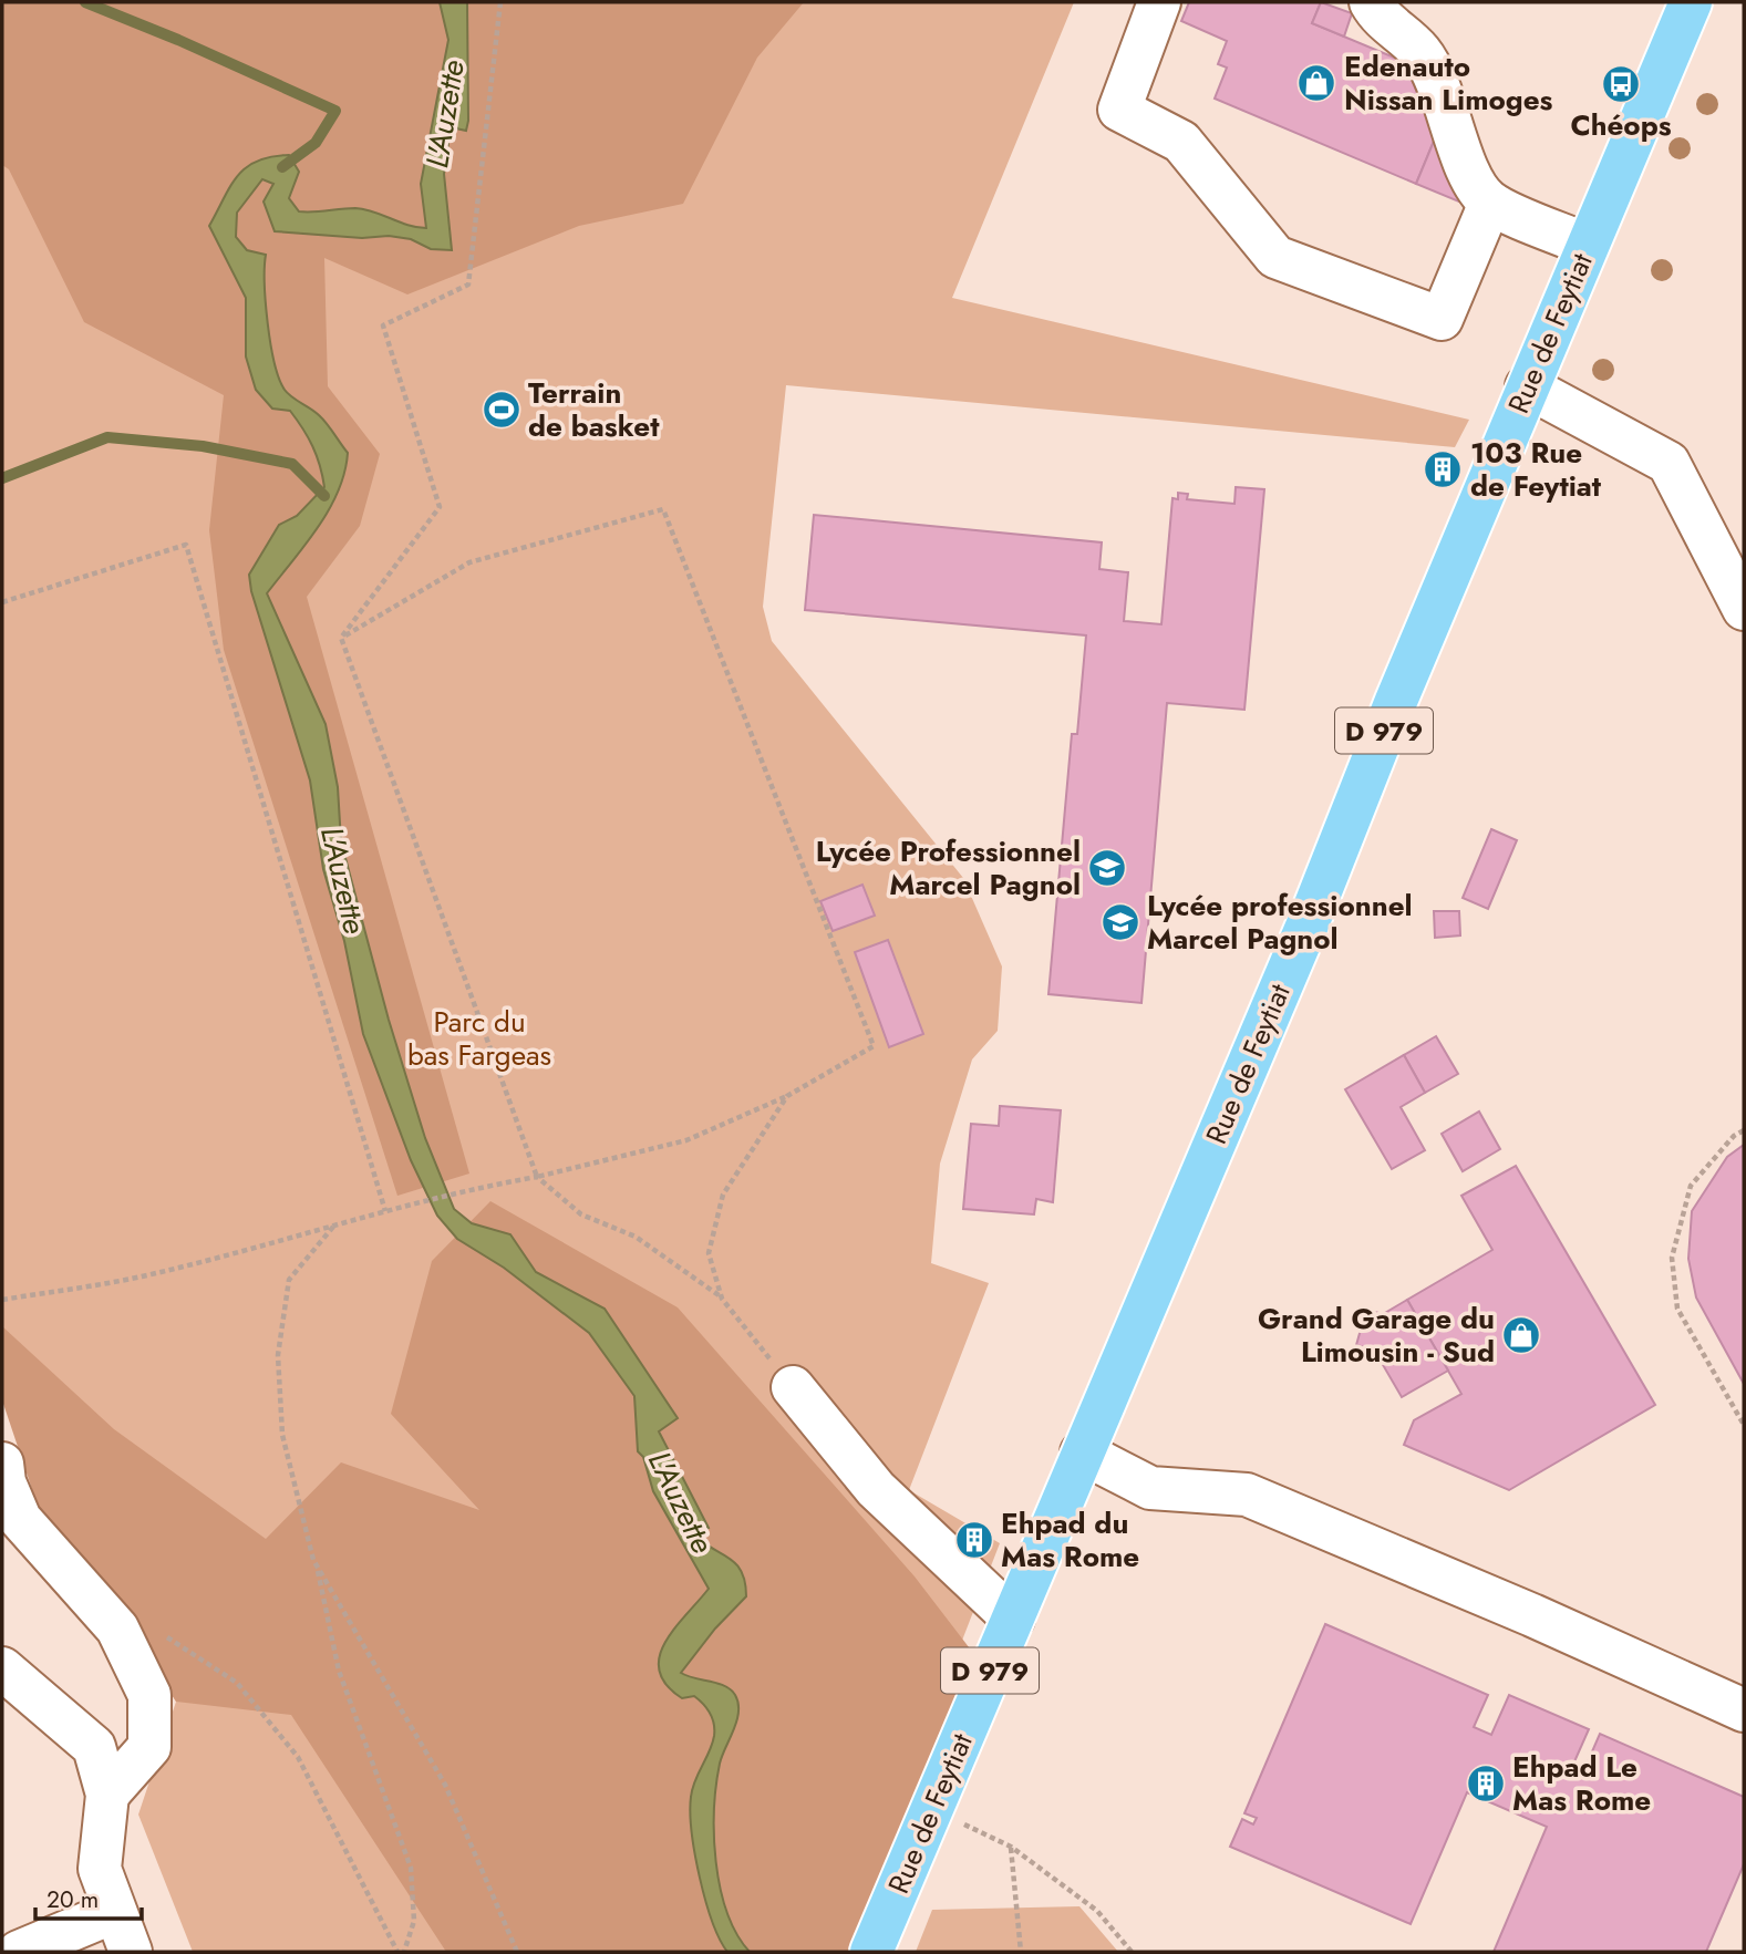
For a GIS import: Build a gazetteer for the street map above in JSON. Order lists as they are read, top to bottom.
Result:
{
  "streets": {
    "main road": ["Rue de Feytiat", "D 979"]
  },
  "water": ["L'Auzette"],
  "parks": ["Parc du bas Fargeas"],
  "places": {
    "shop": ["Edenauto Nissan Limoges", "Grand Garage du Limousin - Sud"],
    "bus stop": ["Chéops"],
    "sports": ["Terrain de basket"],
    "building": ["103 Rue de Feytiat", "Ehpad du Mas Rome", "Ehpad Le Mas Rome"],
    "school or university": ["Lycée Professionnel Marcel Pagnol", "Lycée professionnel Marcel Pagnol"]
  },
  "scale_bar": "20 m"
}
